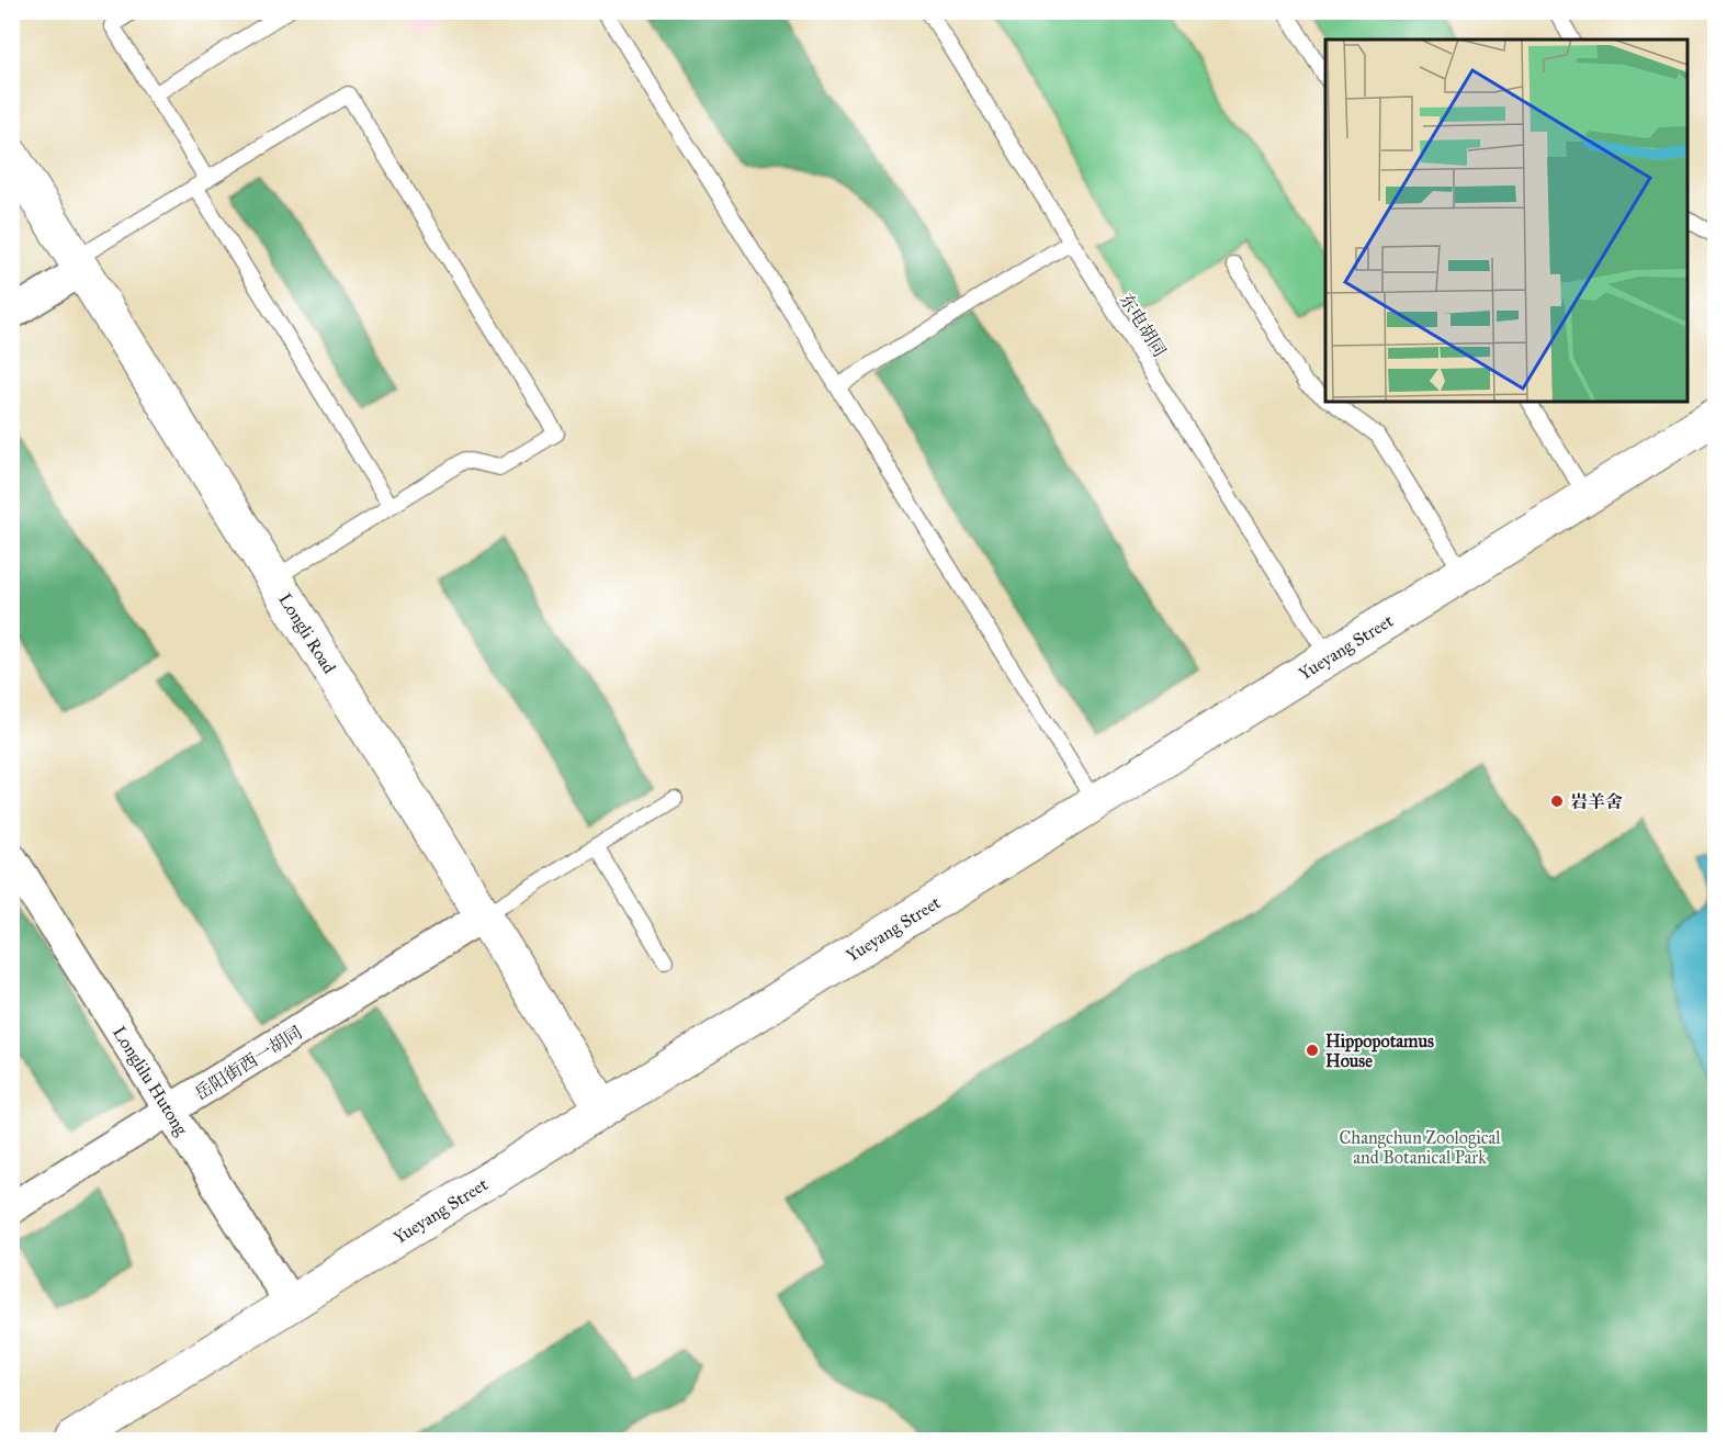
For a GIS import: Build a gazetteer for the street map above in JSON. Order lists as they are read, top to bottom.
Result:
{
  "streets": {
    "street": [
      "Longli Road",
      "Yueyang Street",
      "岳阳街西一胡同",
      "Longlilu Hutong"
    ],
    "lane": ["东电胡同"]
  },
  "crossings": [
    ["东电胡同", "Yueyang Street"],
    ["Longli Road", "Yueyang Street"],
    ["Longli Road", "岳阳街西一胡同"],
    ["Yueyang Street", "Longlilu Hutong"],
    ["岳阳街西一胡同", "Longlilu Hutong"]
  ],
  "parks": ["Changchun Zoological and Botanical Park"],
  "places": ["岩羊舍", "Hippopotamus House"]
}
